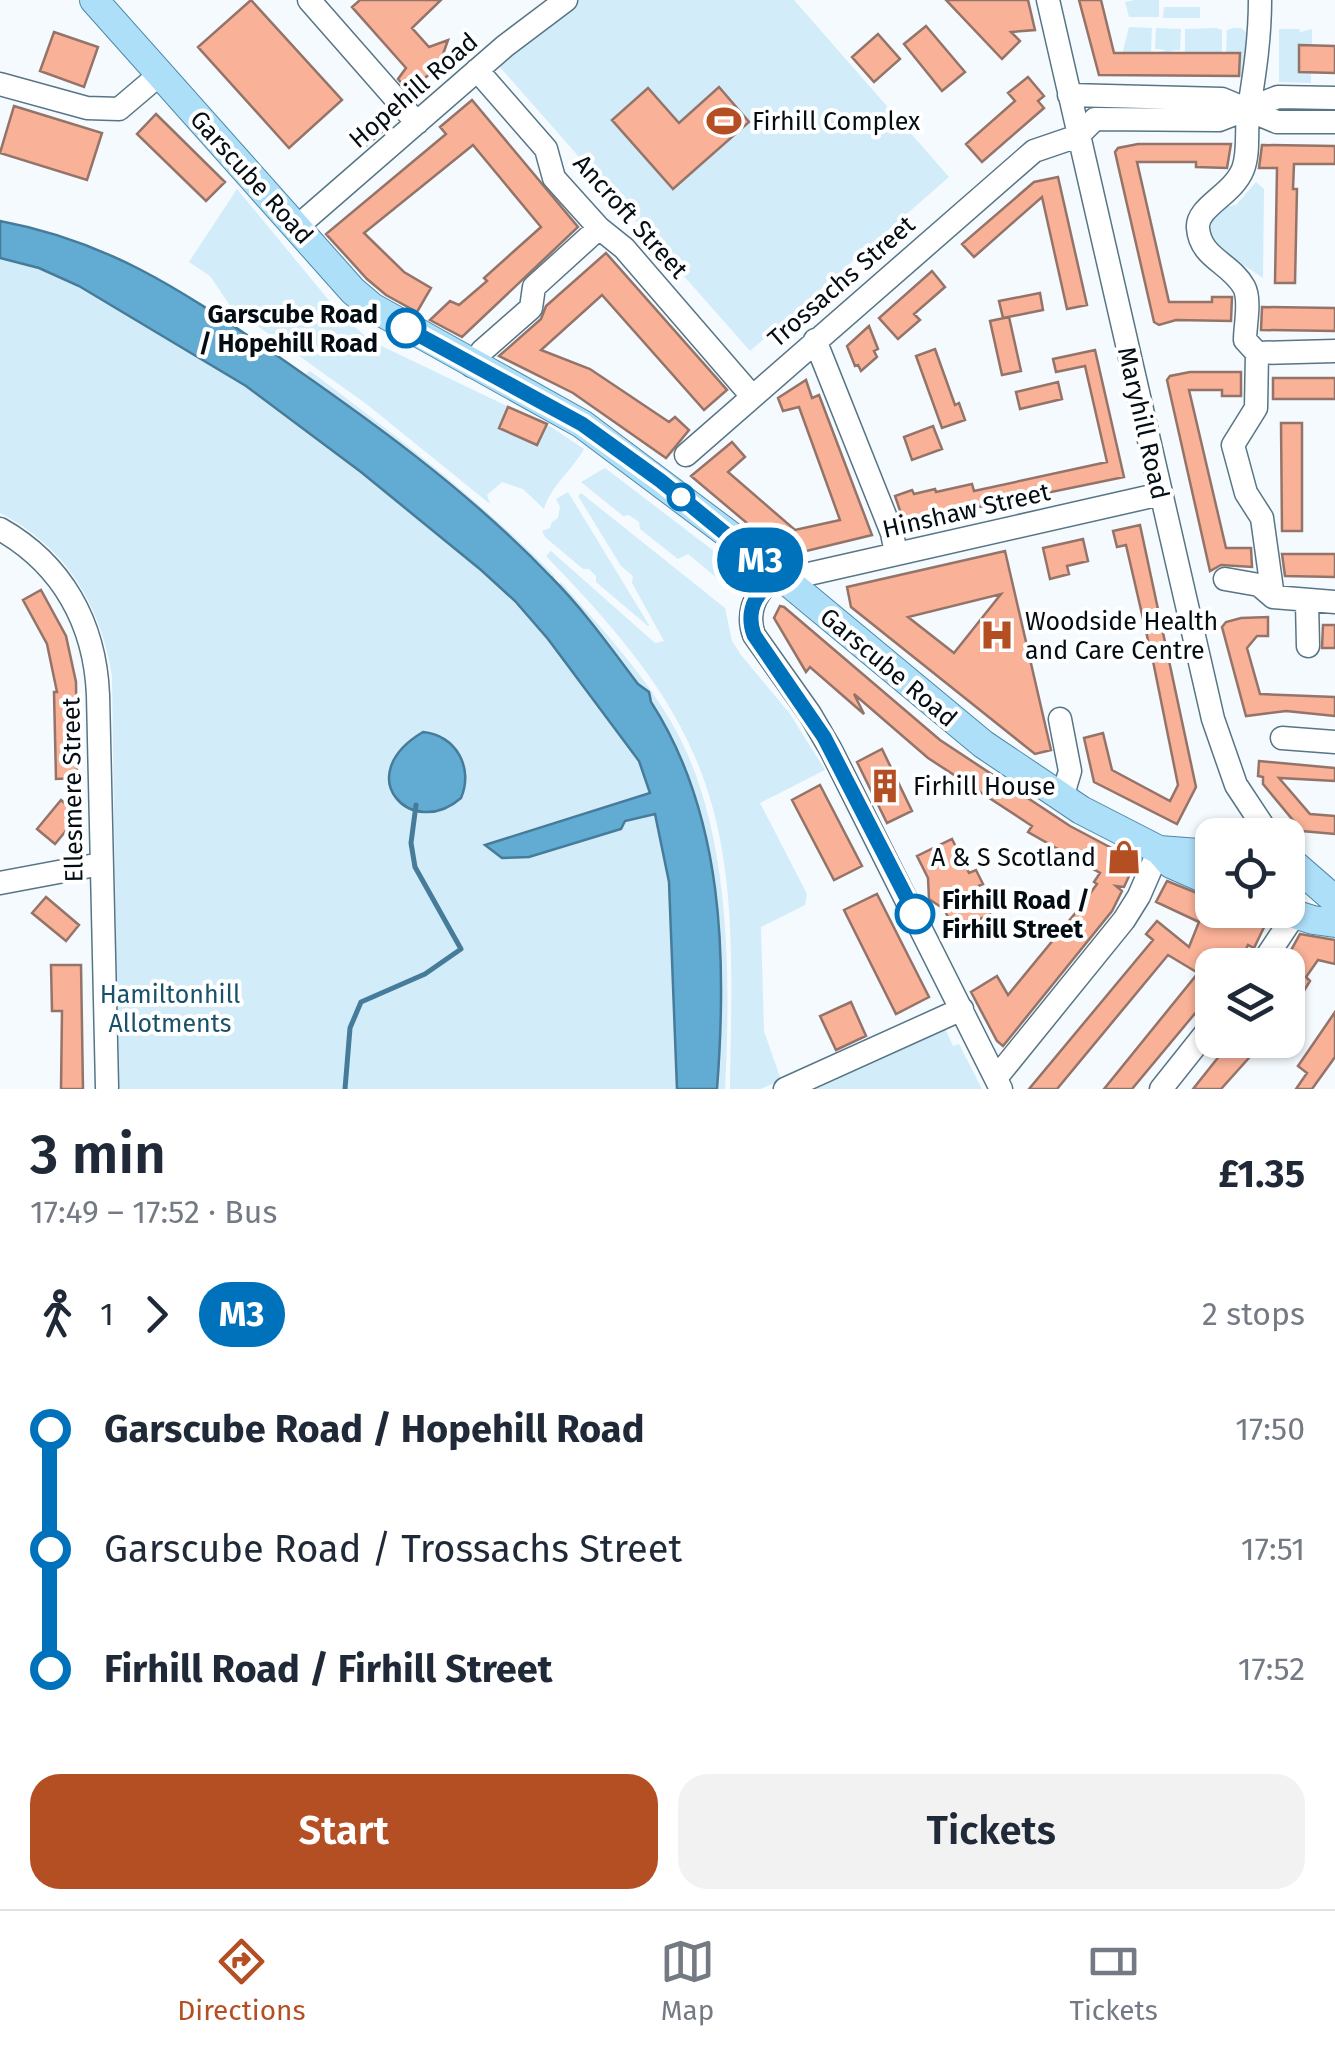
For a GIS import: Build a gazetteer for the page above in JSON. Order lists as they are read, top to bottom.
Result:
{
  "streets": {
    "main road": ["Garscube Road"],
    "street": [
      "Hopehill Road",
      "Ancroft Street",
      "Trossachs Street",
      "Maryhill Road",
      "Hinshaw Street",
      "Ellesmere Street"
    ]
  },
  "crossings": [
    ["Hopehill Road", "Garscube Road"],
    ["Hopehill Road", "Ancroft Street"],
    ["Garscube Road", "Hinshaw Street"],
    ["Ancroft Street", "Trossachs Street"],
    ["Trossachs Street", "Maryhill Road"],
    ["Maryhill Road", "Hinshaw Street"]
  ],
  "parks": ["Hamiltonhill Allotments"],
  "places": {
    "sports": ["Firhill Complex"],
    "other": ["Garscube Road / Hopehill Road", "Firhill Road / Firhill Street"],
    "hospital": ["Woodside Health and Care Centre"],
    "building": ["Firhill House"],
    "shop": ["A & S Scotland"]
  },
  "lines": ["bus line M3"],
  "page": {
    "on_map": "M3",
    "heading": ["3 min", "17:49 – 17:52 · Bus", "£1.35"],
    "legs": ["1", "M3", "2 stops"],
    "list": [
      {
        "name": "Garscube Road / Hopehill Road",
        "value": "17:50"
      },
      {
        "name": "Garscube Road / Trossachs Street",
        "value": "17:51"
      },
      {
        "name": "Firhill Road / Firhill Street",
        "value": "17:52"
      }
    ],
    "buttons": ["Start", "Tickets"],
    "tabs": ["Directions", "Map", "Tickets"]
  }
}
